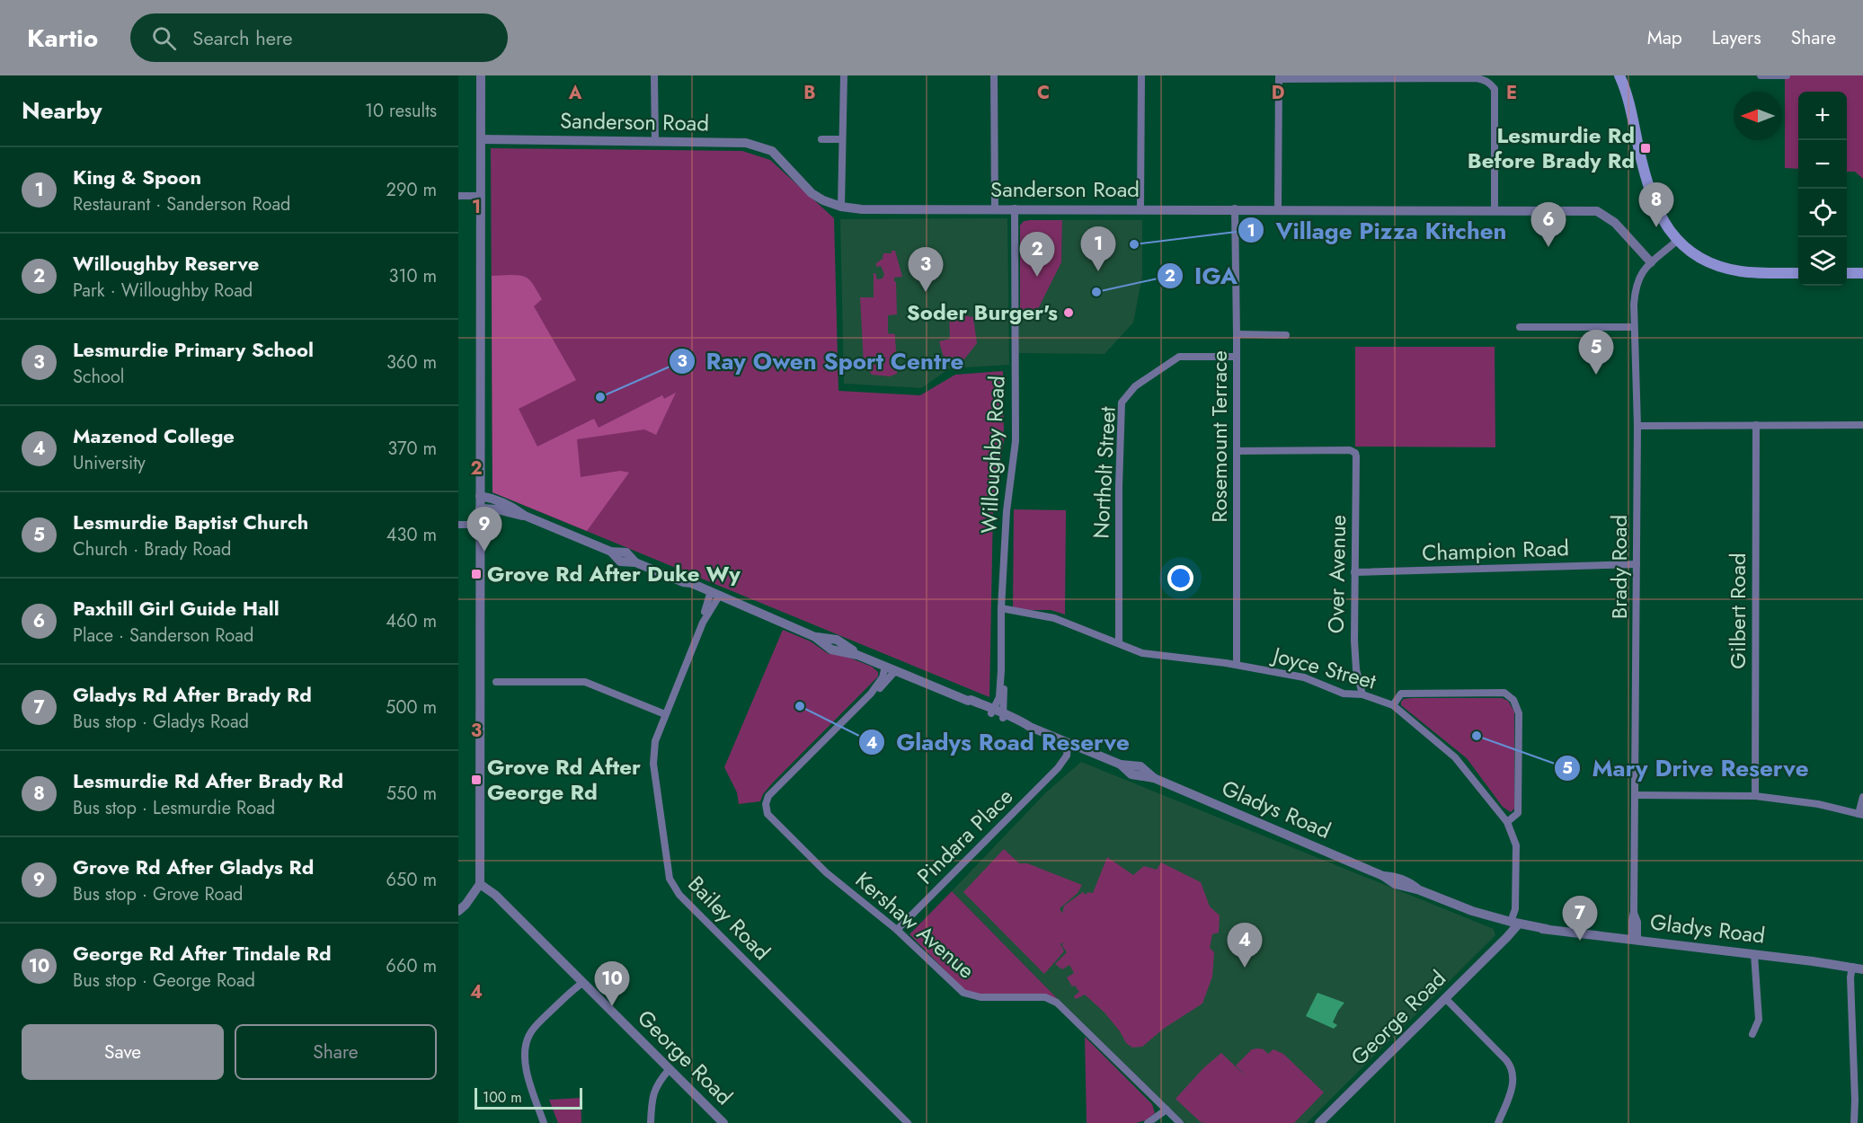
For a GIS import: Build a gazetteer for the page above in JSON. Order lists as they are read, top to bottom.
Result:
{
  "streets": {
    "street": [
      "Sanderson Road",
      "Rosemount Terrace",
      "Willoughby Road",
      "Northolt Street",
      "Champion Road",
      "Brady Road",
      "Over Avenue",
      "Gilbert Road",
      "Joyce Street",
      "Gladys Road",
      "Pindara Place",
      "Bailey Road",
      "Kershaw Avenue",
      "George Road"
    ]
  },
  "crossings": [
    ["Sanderson Road", "Rosemount Terrace"],
    ["Sanderson Road", "Willoughby Road"],
    ["Sanderson Road", "Brady Road"],
    ["Rosemount Terrace", "Northolt Street"],
    ["Rosemount Terrace", "Over Avenue"],
    ["Rosemount Terrace", "Joyce Street"],
    ["Willoughby Road", "Joyce Street"],
    ["Willoughby Road", "Gladys Road"],
    ["Northolt Street", "Joyce Street"],
    ["Champion Road", "Brady Road"],
    ["Champion Road", "Over Avenue"],
    ["Brady Road", "Gladys Road"],
    ["Over Avenue", "Joyce Street"],
    ["Joyce Street", "Gladys Road"],
    ["Joyce Street", "George Road"],
    ["Gladys Road", "Pindara Place"],
    ["Gladys Road", "Bailey Road"],
    ["Gladys Road", "Kershaw Avenue"],
    ["Gladys Road", "George Road"],
    ["Pindara Place", "Kershaw Avenue"]
  ],
  "places": {
    "transit": ["Lesmurdie Rd Before Brady Rd", "Grove Rd After Duke Wy", "Grove Rd After George Rd"],
    "other": [
      "Village Pizza Kitchen",
      "IGA",
      "Soder Burger's",
      "Ray Owen Sport Centre",
      "Gladys Road Reserve",
      "Mary Drive Reserve"
    ]
  },
  "scale_bar": "100 m",
  "north": "left",
  "page": {
    "header": "Kartio",
    "search": "Search here",
    "nav": ["Map", "Layers", "Share"],
    "heading": ["Nearby", "10 results"],
    "map_buttons": ["+", "−"],
    "list": [
      {
        "mark": "1",
        "name": "King & Spoon",
        "note": "Restaurant · Sanderson Road",
        "value": "290 m"
      },
      {
        "mark": "2",
        "name": "Willoughby Reserve",
        "note": "Park · Willoughby Road",
        "value": "310 m"
      },
      {
        "mark": "3",
        "name": "Lesmurdie Primary School",
        "note": "School",
        "value": "360 m"
      },
      {
        "mark": "4",
        "name": "Mazenod College",
        "note": "University",
        "value": "370 m"
      },
      {
        "mark": "5",
        "name": "Lesmurdie Baptist Church",
        "note": "Church · Brady Road",
        "value": "430 m"
      },
      {
        "mark": "6",
        "name": "Paxhill Girl Guide Hall",
        "note": "Place · Sanderson Road",
        "value": "460 m"
      },
      {
        "mark": "7",
        "name": "Gladys Rd After Brady Rd",
        "note": "Bus stop · Gladys Road",
        "value": "500 m"
      },
      {
        "mark": "8",
        "name": "Lesmurdie Rd After Brady Rd",
        "note": "Bus stop · Lesmurdie Road",
        "value": "550 m"
      },
      {
        "mark": "9",
        "name": "Grove Rd After Gladys Rd",
        "note": "Bus stop · Grove Road",
        "value": "650 m"
      },
      {
        "mark": "10",
        "name": "George Rd After Tindale Rd",
        "note": "Bus stop · George Road",
        "value": "660 m"
      }
    ],
    "pins": [
      "8",
      "6",
      "1",
      "2",
      "3",
      "5",
      "9",
      "7",
      "4",
      "10"
    ],
    "buttons": ["Save", "Share"],
    "scale": "100 m"
  },
  "grid": {
    "columns": [
      "A",
      "B",
      "C",
      "D",
      "E"
    ],
    "rows": [
      "1",
      "2",
      "3",
      "4"
    ]
  }
}
